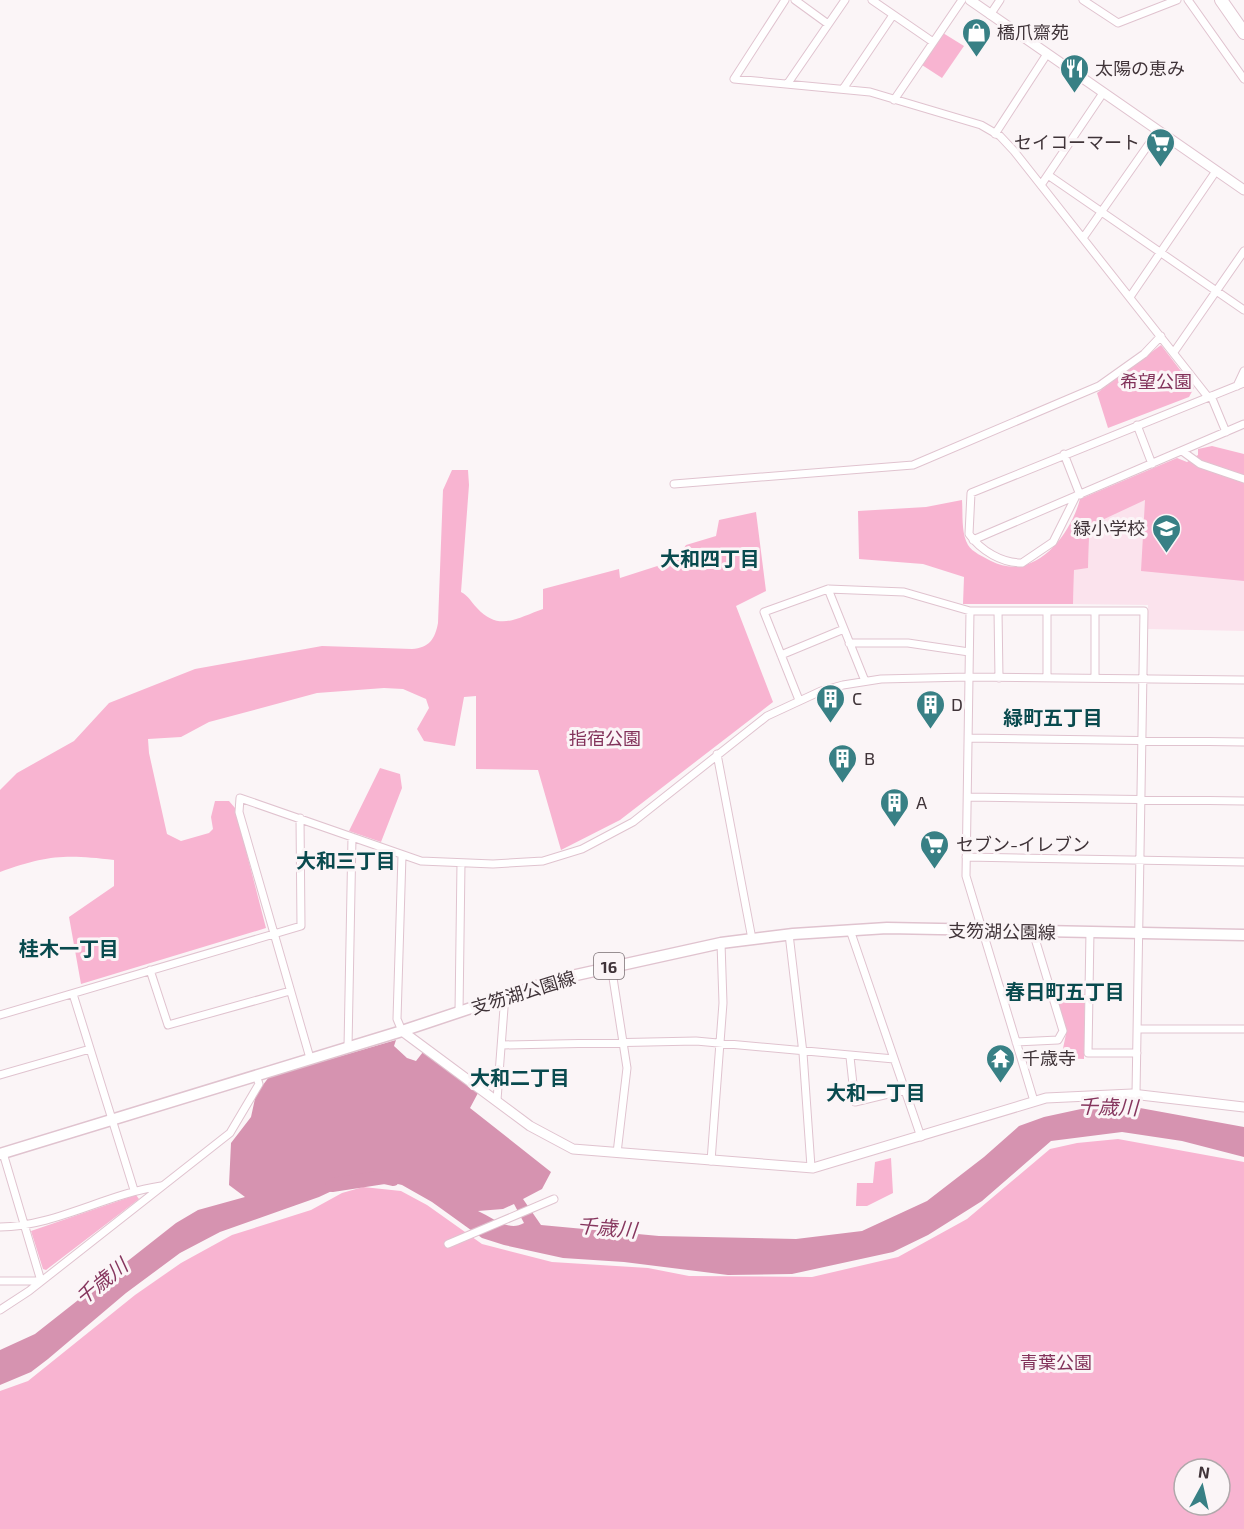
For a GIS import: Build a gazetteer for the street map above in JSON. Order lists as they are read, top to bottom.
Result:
{
  "streets": {
    "main road": ["支笏湖公園線", "16"]
  },
  "districts": [
    "大和四丁目",
    "緑町五丁目",
    "大和三丁目",
    "桂木一丁目",
    "春日町五丁目",
    "大和二丁目",
    "大和一丁目"
  ],
  "water": ["千歳川"],
  "parks": ["希望公園", "指宿公園", "青葉公園"],
  "places": {
    "shop": ["橋爪齋苑"],
    "restaurant": ["太陽の恵み"],
    "supermarket": ["セイコーマート", "セブン-イレブン"],
    "school or university": ["緑小学校"],
    "building": [
      "C",
      "D",
      "B",
      "A"
    ],
    "temple": ["千歳寺"]
  },
  "north": "top"
}
